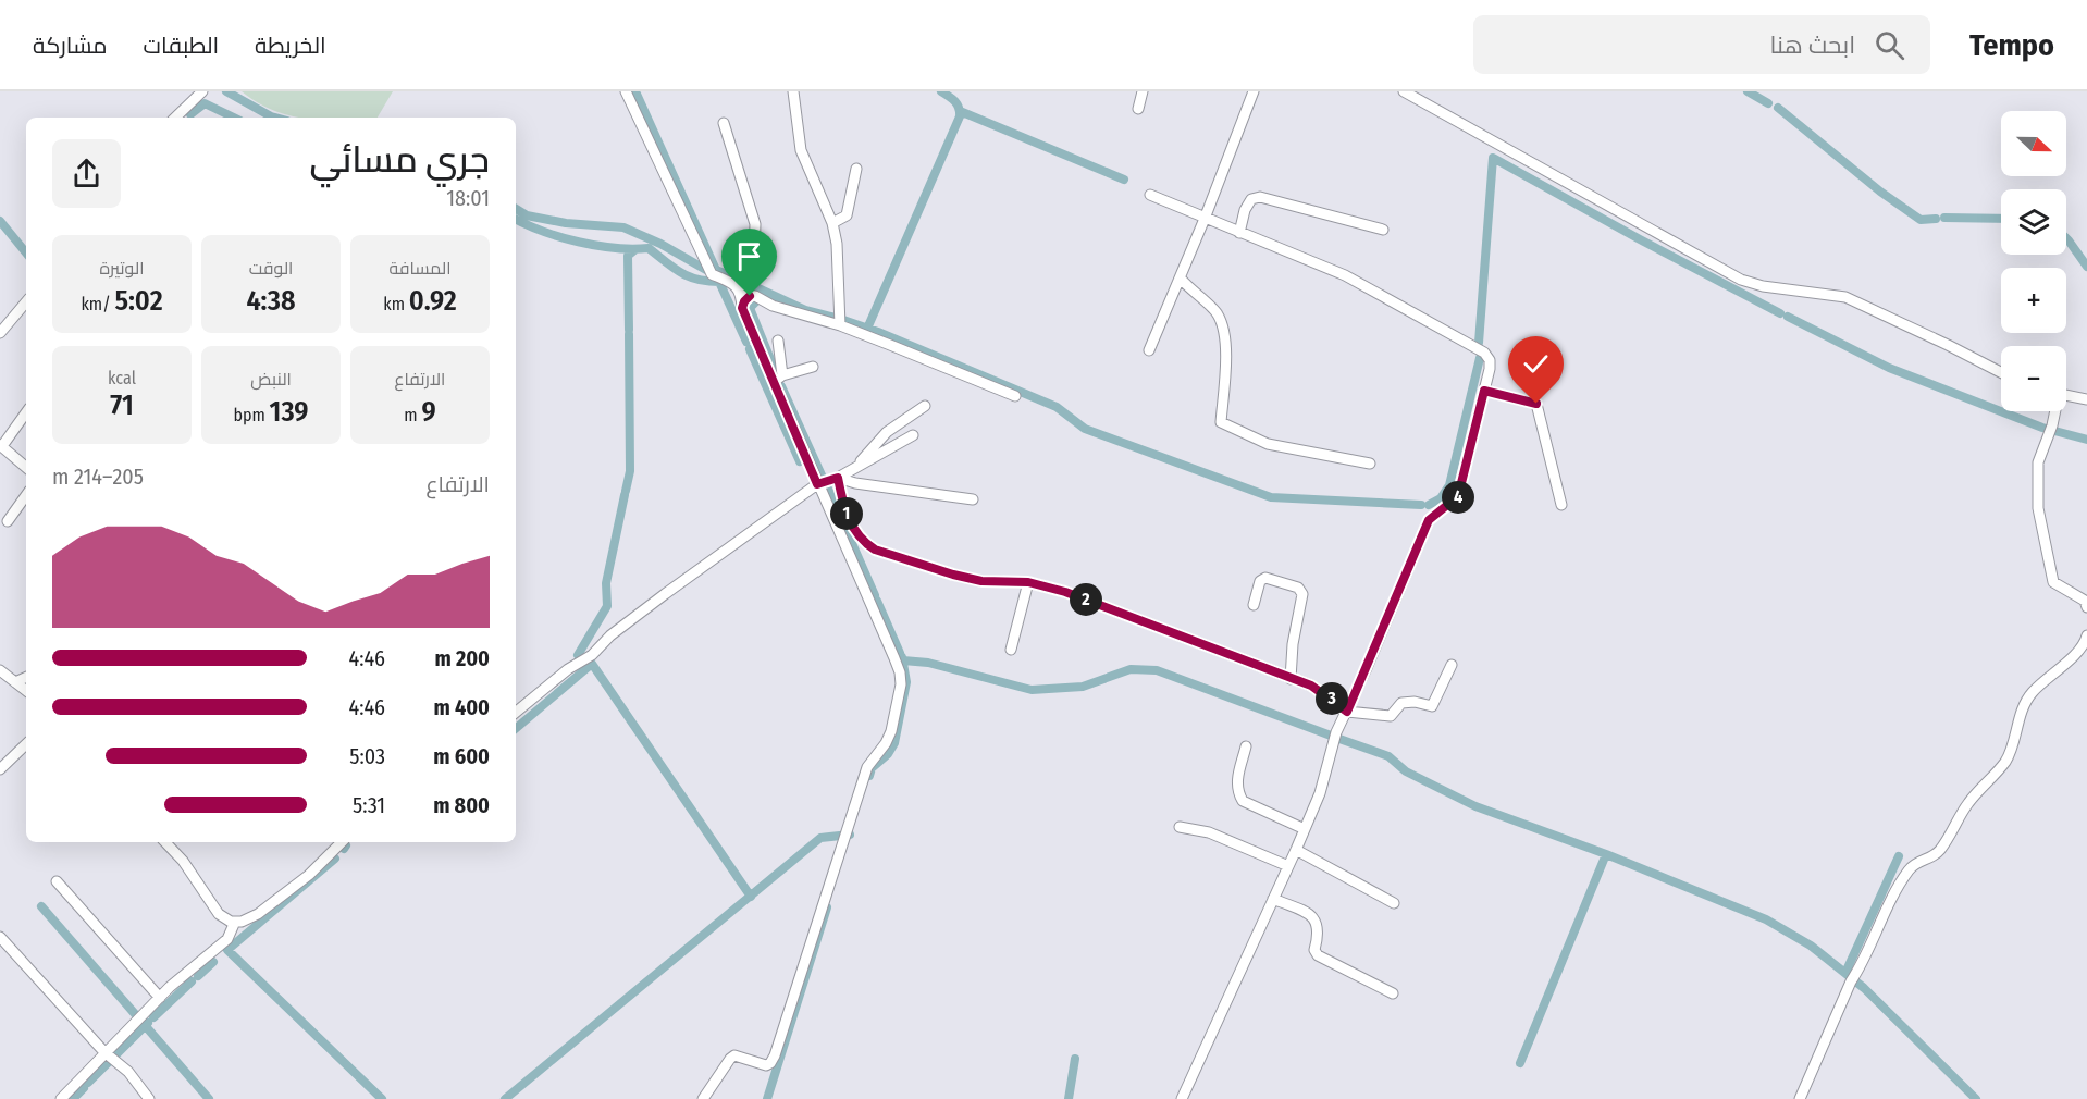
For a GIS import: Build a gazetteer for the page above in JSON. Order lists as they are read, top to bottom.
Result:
{
  "north": "right",
  "page": {
    "header": "Tempo",
    "search": "ابحث هنا",
    "nav": ["الخريطة", "الطبقات", "مشاركة"],
    "map_buttons": ["+", "−"],
    "heading": ["جري مسائي", "18:01"],
    "stats": [
      ["المسافة", "0.92 km"],
      ["الوقت", "4:38"],
      ["الوتيرة", "5:02 /km"],
      ["الارتفاع", "9 m"],
      ["النبض", "139 bpm"],
      ["kcal", "71"]
    ],
    "chart": ["الارتفاع", "205–214 m"],
    "pins": [
      "4",
      "1",
      "2",
      "3"
    ],
    "list": [
      {
        "name": "200 m",
        "note": "4:46"
      },
      {
        "name": "400 m",
        "note": "4:46"
      },
      {
        "name": "600 m",
        "note": "5:03"
      },
      {
        "name": "800 m",
        "note": "5:31"
      }
    ]
  }
}
